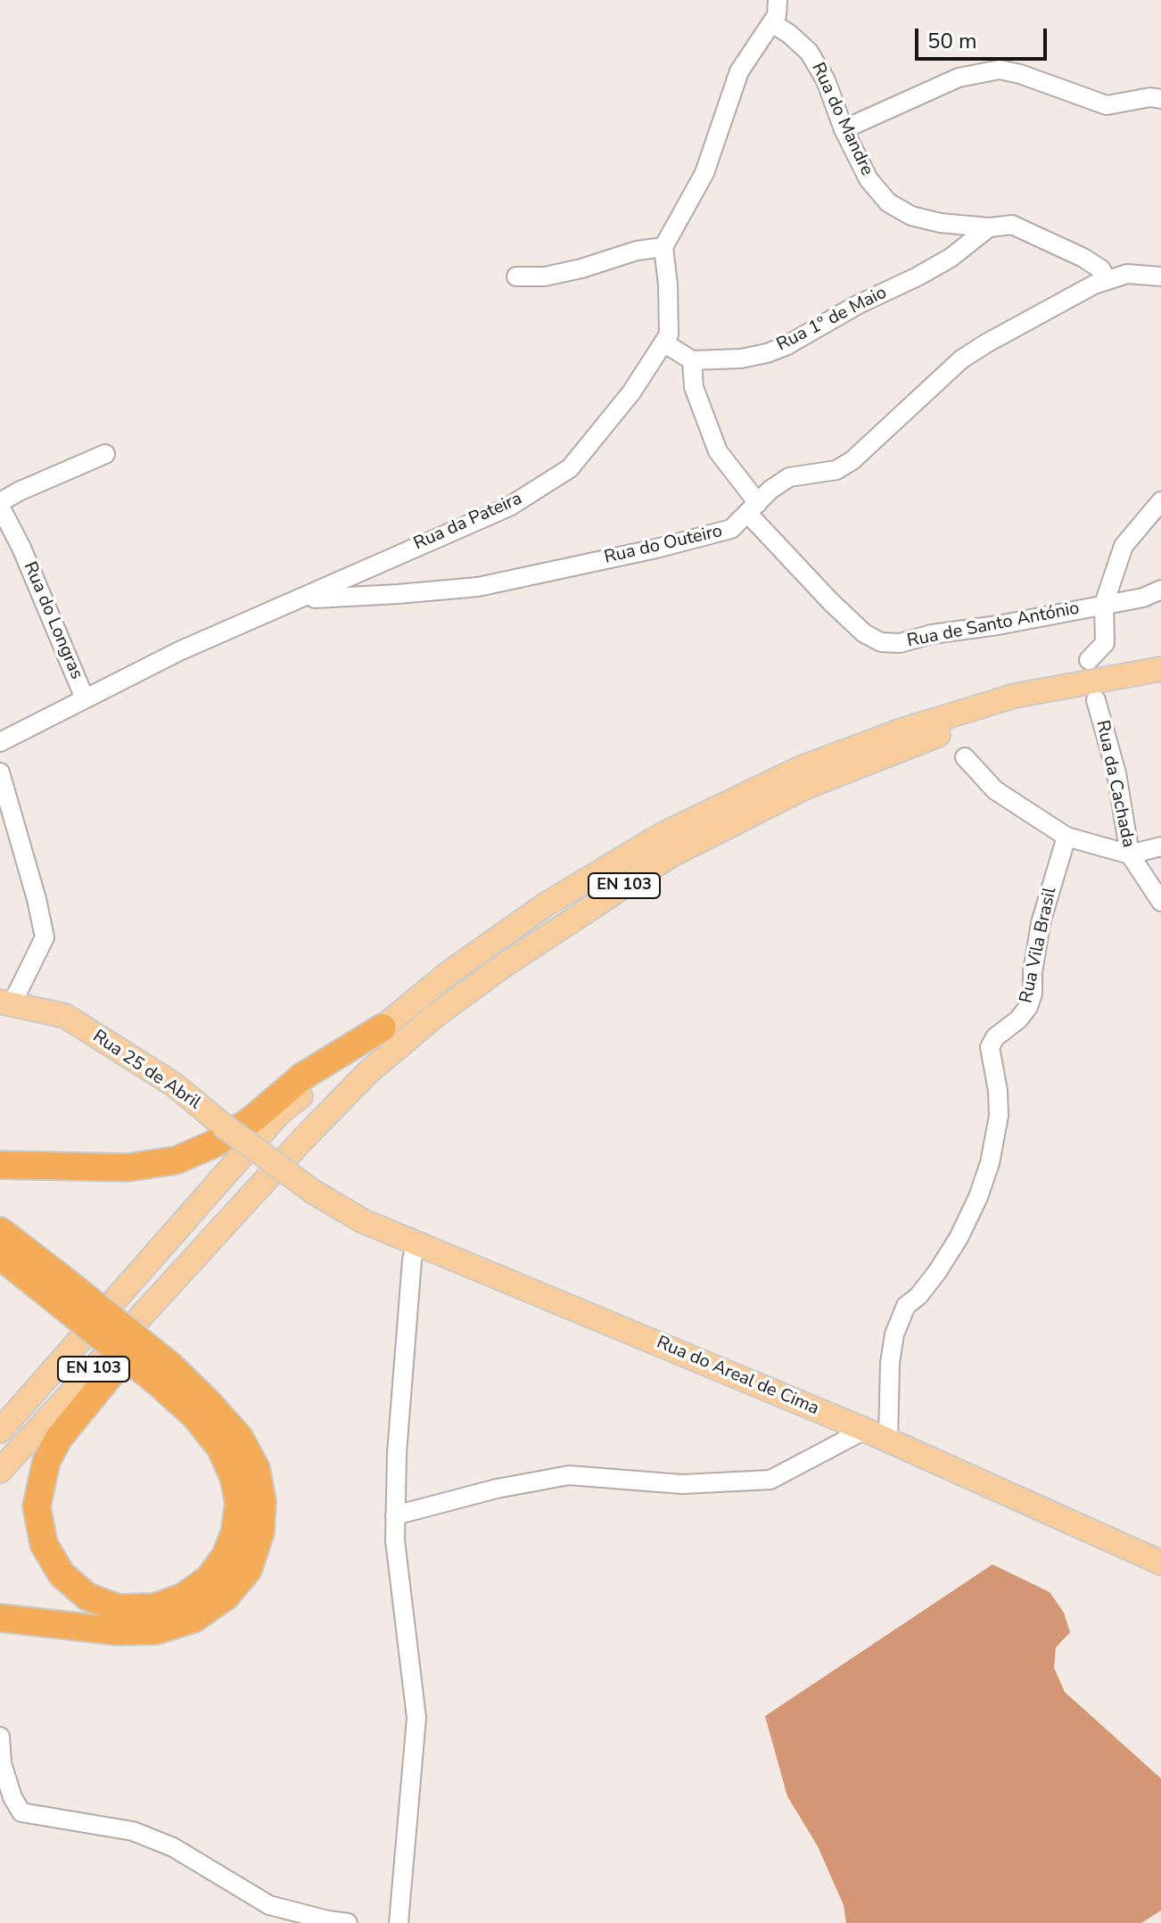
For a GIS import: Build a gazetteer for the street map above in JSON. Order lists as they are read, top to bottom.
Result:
{
  "streets": {
    "main road": ["EN 103", "Rua 25 de Abril", "Rua do Areal de Cima"],
    "street": [
      "Rua do Mandre",
      "Rua 1º de Maio",
      "Rua da Pateira",
      "Rua do Outeiro",
      "Rua do Longras",
      "Rua de Santo António",
      "Rua da Cachada",
      "Rua Vila Brasil"
    ]
  },
  "crossings": [
    ["Rua do Mandre", "Rua 1º de Maio"],
    ["Rua do Mandre", "Rua do Outeiro"],
    ["Rua 1º de Maio", "Rua de Santo António"],
    ["Rua da Pateira", "Rua do Outeiro"],
    ["Rua da Pateira", "Rua do Longras"],
    ["Rua do Outeiro", "Rua de Santo António"],
    ["Rua Vila Brasil", "Rua do Areal de Cima"],
    ["Rua 25 de Abril", "Rua do Areal de Cima"]
  ],
  "scale_bar": "50 m"
}
